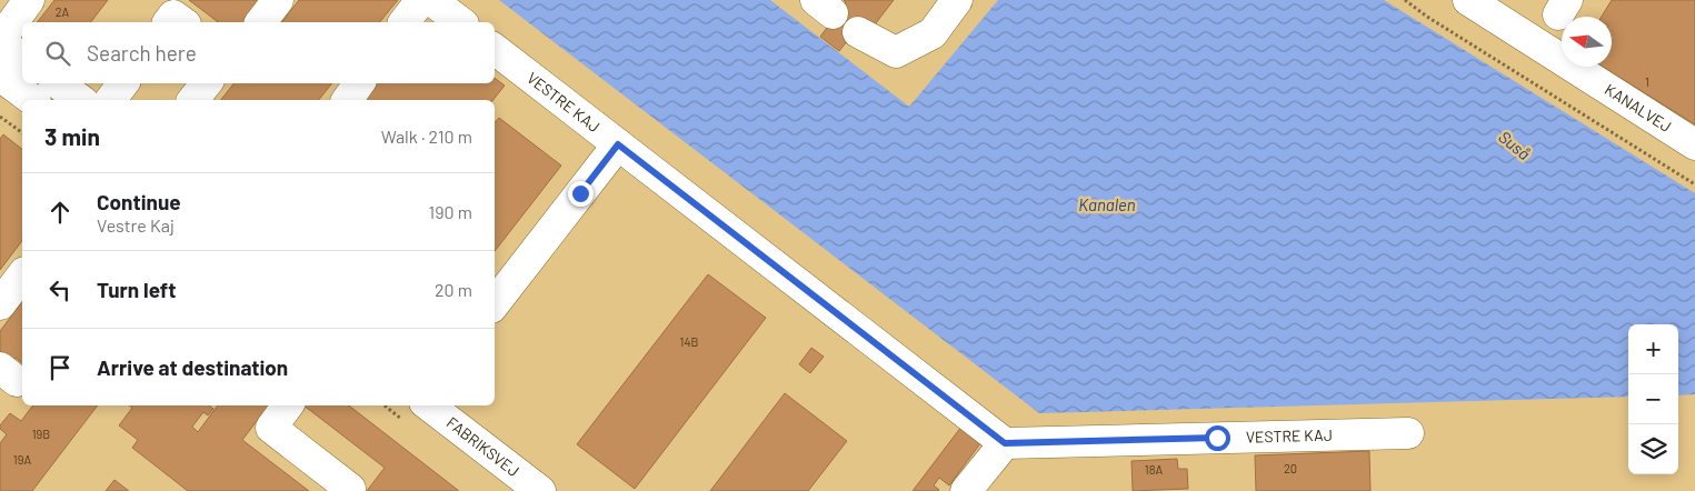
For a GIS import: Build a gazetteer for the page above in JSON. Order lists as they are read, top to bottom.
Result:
{
  "streets": {
    "street": ["VESTRE KAJ", "KANALVEJ", "FABRIKSVEJ"]
  },
  "water": ["Suså", "Kanalen"],
  "house_numbers": [
    "2A",
    "1",
    "14B",
    "19B",
    "19A",
    "20",
    "18A"
  ],
  "north": "left",
  "page": {
    "search": "Search here",
    "heading": ["3 min", "Walk · 210 m"],
    "list": [
      ["Continue", "Vestre Kaj", "190 m"],
      ["Turn left", "20 m"],
      "Arrive at destination"
    ],
    "map_buttons": ["+", "−"]
  }
}
